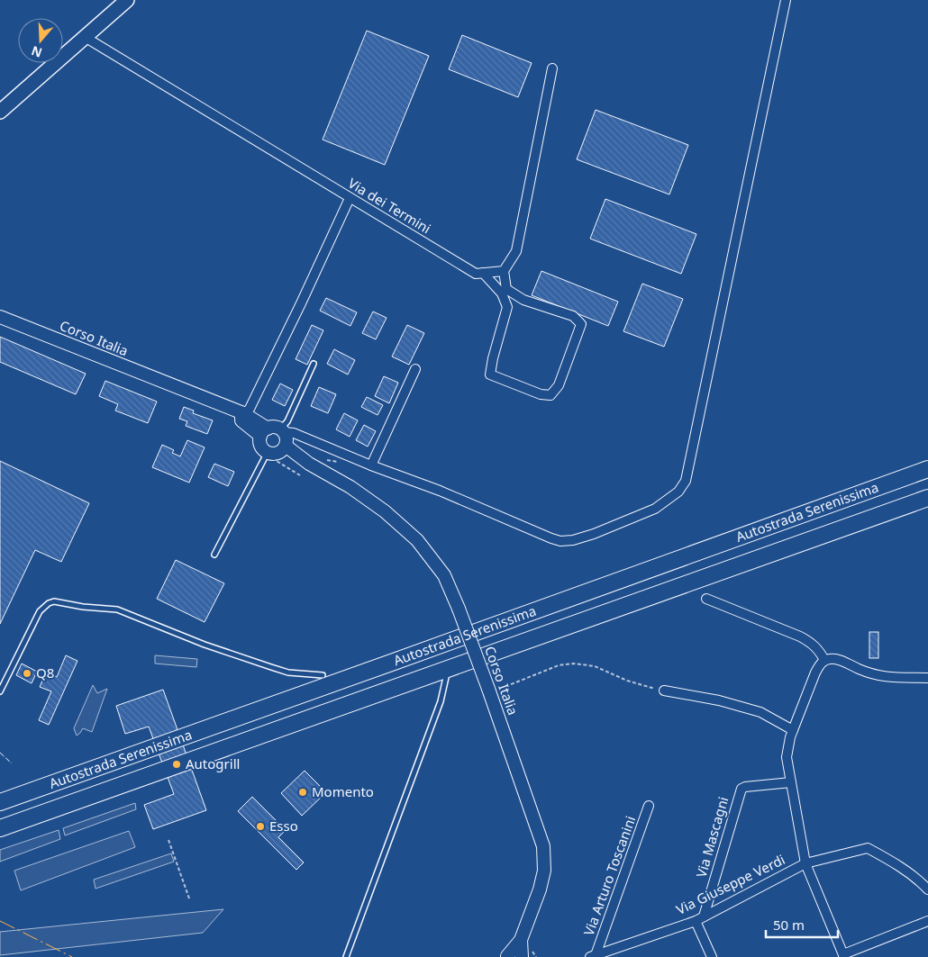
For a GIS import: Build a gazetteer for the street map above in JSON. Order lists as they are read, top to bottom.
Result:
{
  "streets": {
    "highway": ["Autostrada Serenissima"],
    "street": [
      "Via dei Termini",
      "Corso Italia",
      "Via Mascagni",
      "Via Arturo Toscanini",
      "Via Giuseppe Verdi"
    ]
  },
  "crossings": [
    ["Via Mascagni", "Via Giuseppe Verdi"],
    ["Via Arturo Toscanini", "Via Giuseppe Verdi"]
  ],
  "places": [
    "Q8",
    "Autogrill",
    "Momento",
    "Esso"
  ],
  "scale_bar": "50 m",
  "north": "bottom"
}
